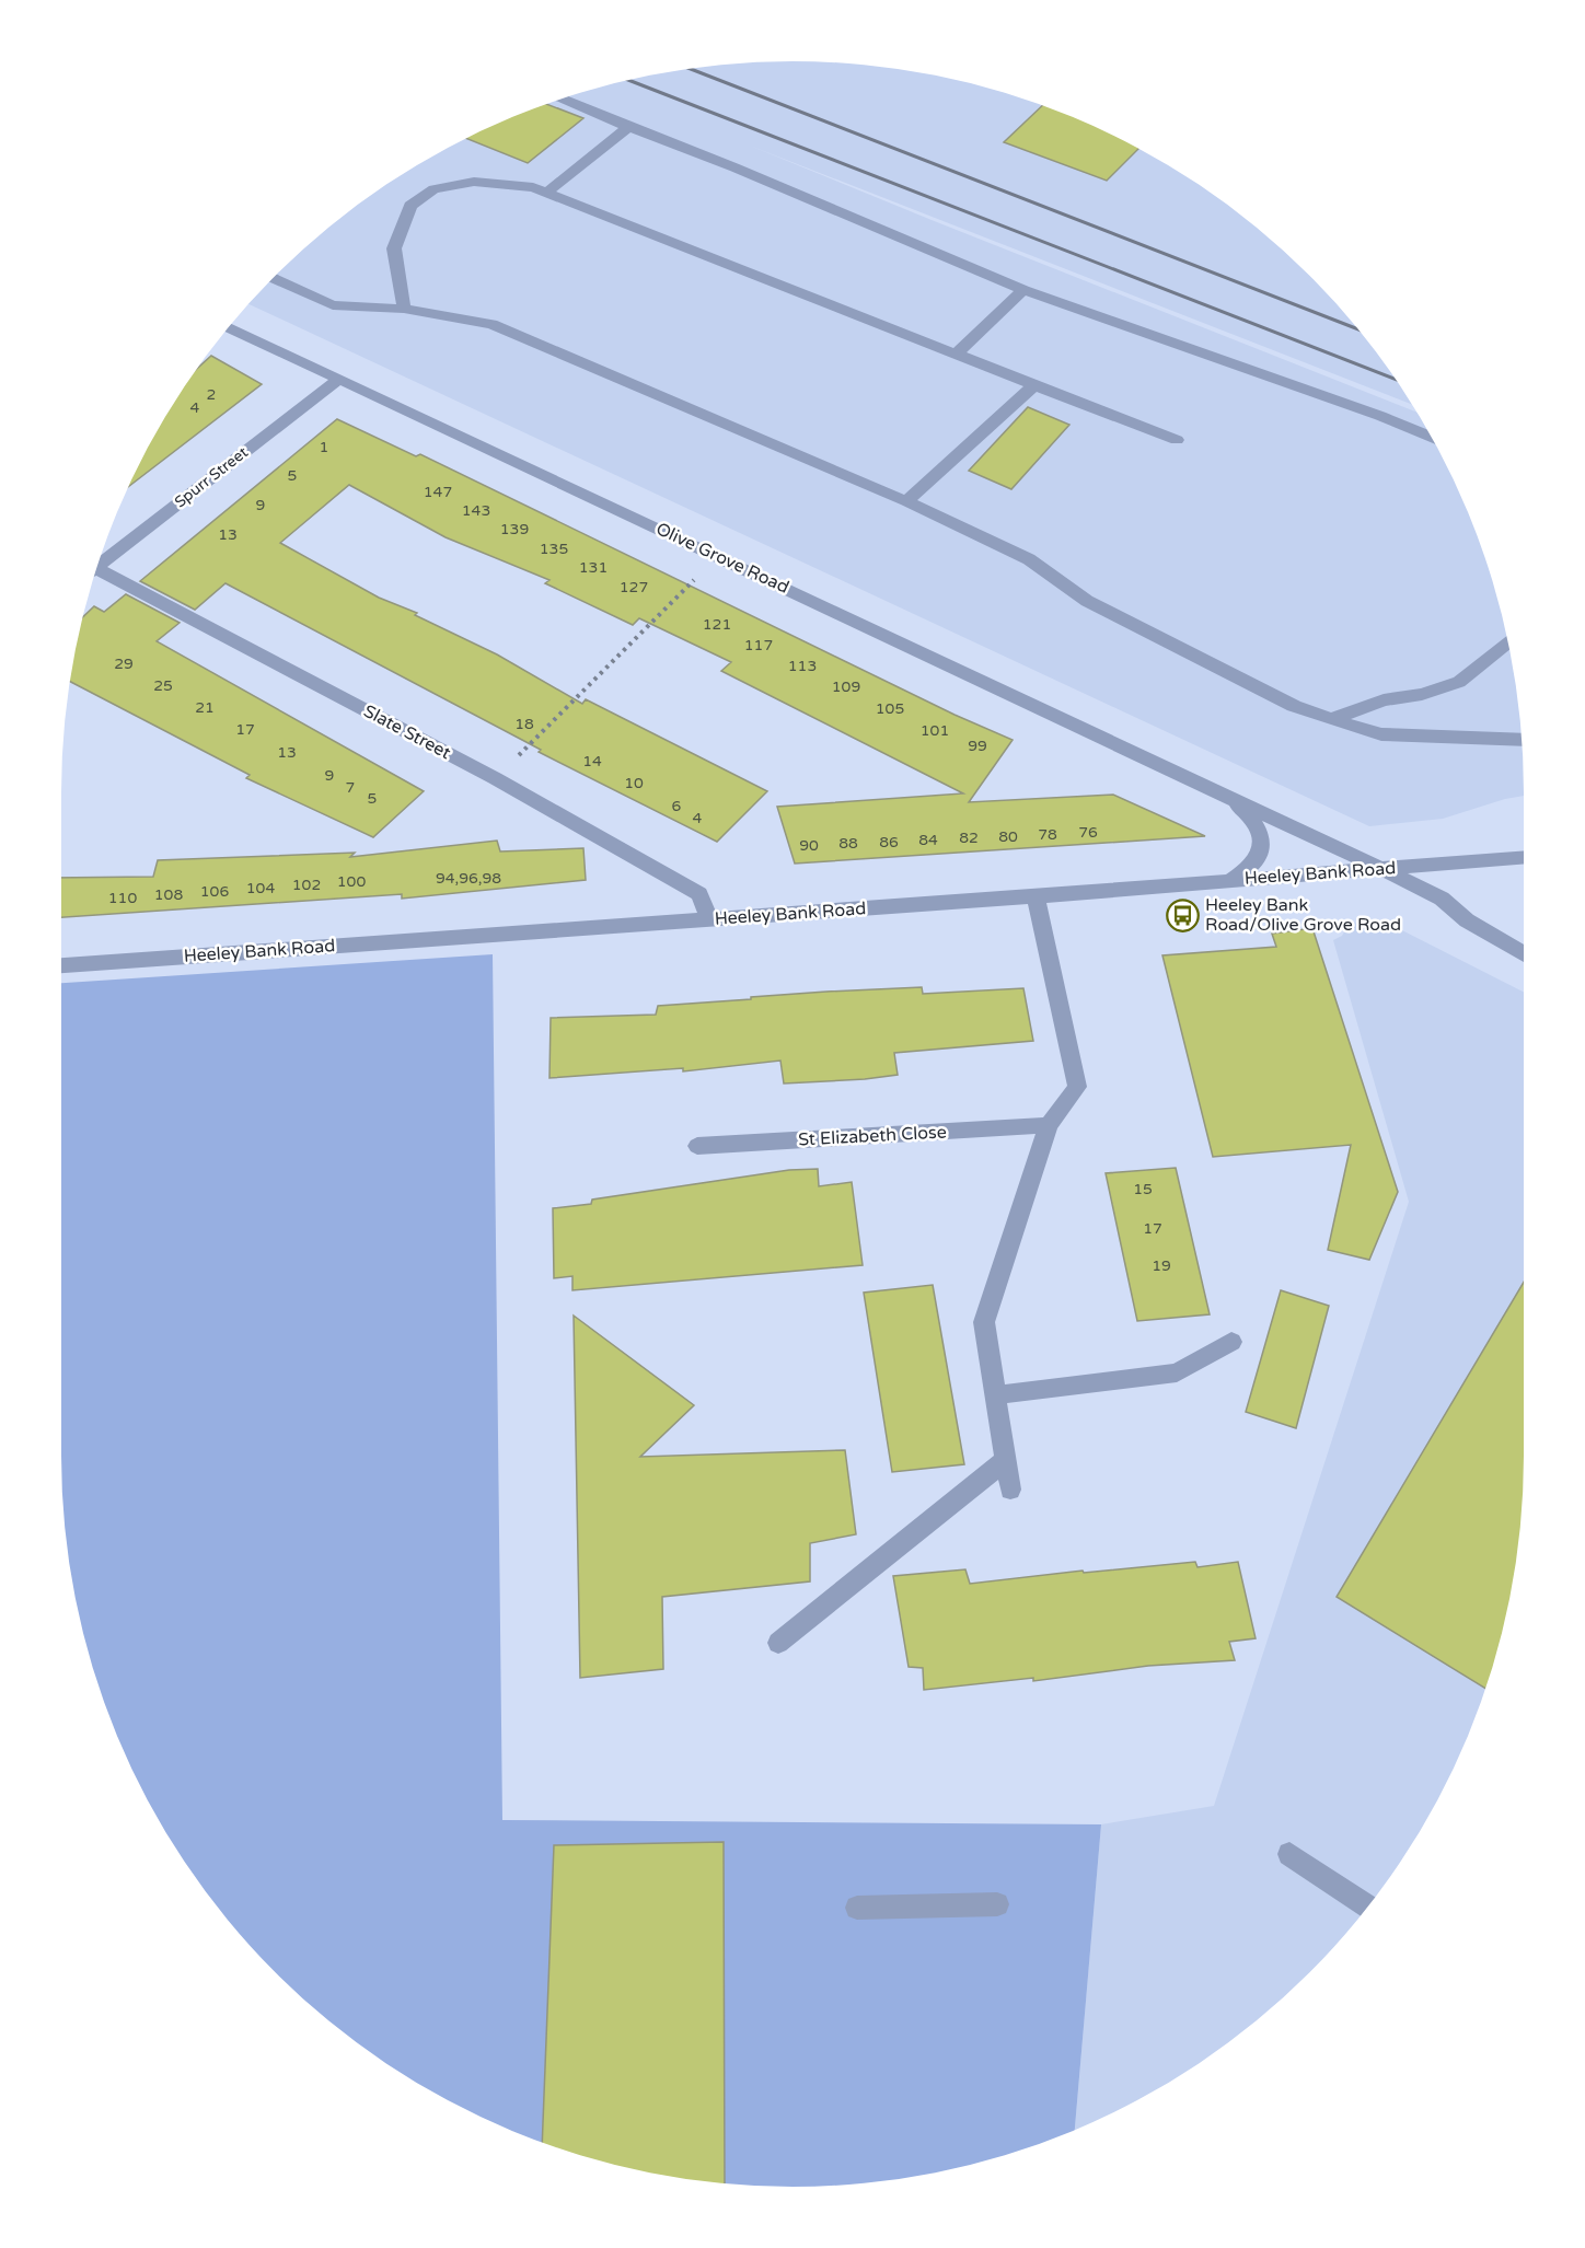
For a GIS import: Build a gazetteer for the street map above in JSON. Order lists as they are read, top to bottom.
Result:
{
  "streets": {
    "street": [
      "Spurr Street",
      "Olive Grove Road",
      "Slate Street",
      "Heeley Bank Road",
      "St Elizabeth Close"
    ]
  },
  "crossings": [
    ["Spurr Street", "Olive Grove Road"],
    ["Olive Grove Road", "Heeley Bank Road"],
    ["Slate Street", "Heeley Bank Road"]
  ],
  "places": {
    "bus stop": ["Heeley Bank Road/Olive Grove Road"]
  },
  "house_numbers": [
    "2",
    "4",
    "1",
    "5",
    "147",
    "9",
    "143",
    "139",
    "13",
    "135",
    "131",
    "127",
    "121",
    "117",
    "29",
    "113",
    "25",
    "109",
    "21",
    "105",
    "18",
    "17",
    "101",
    "99",
    "13",
    "14",
    "9",
    "10",
    "7",
    "5",
    "6",
    "4",
    "76",
    "78",
    "80",
    "82",
    "84",
    "86",
    "88",
    "90",
    "94,96,98",
    "100",
    "102",
    "104",
    "106",
    "108",
    "110",
    "15",
    "17",
    "19"
  ]
}
